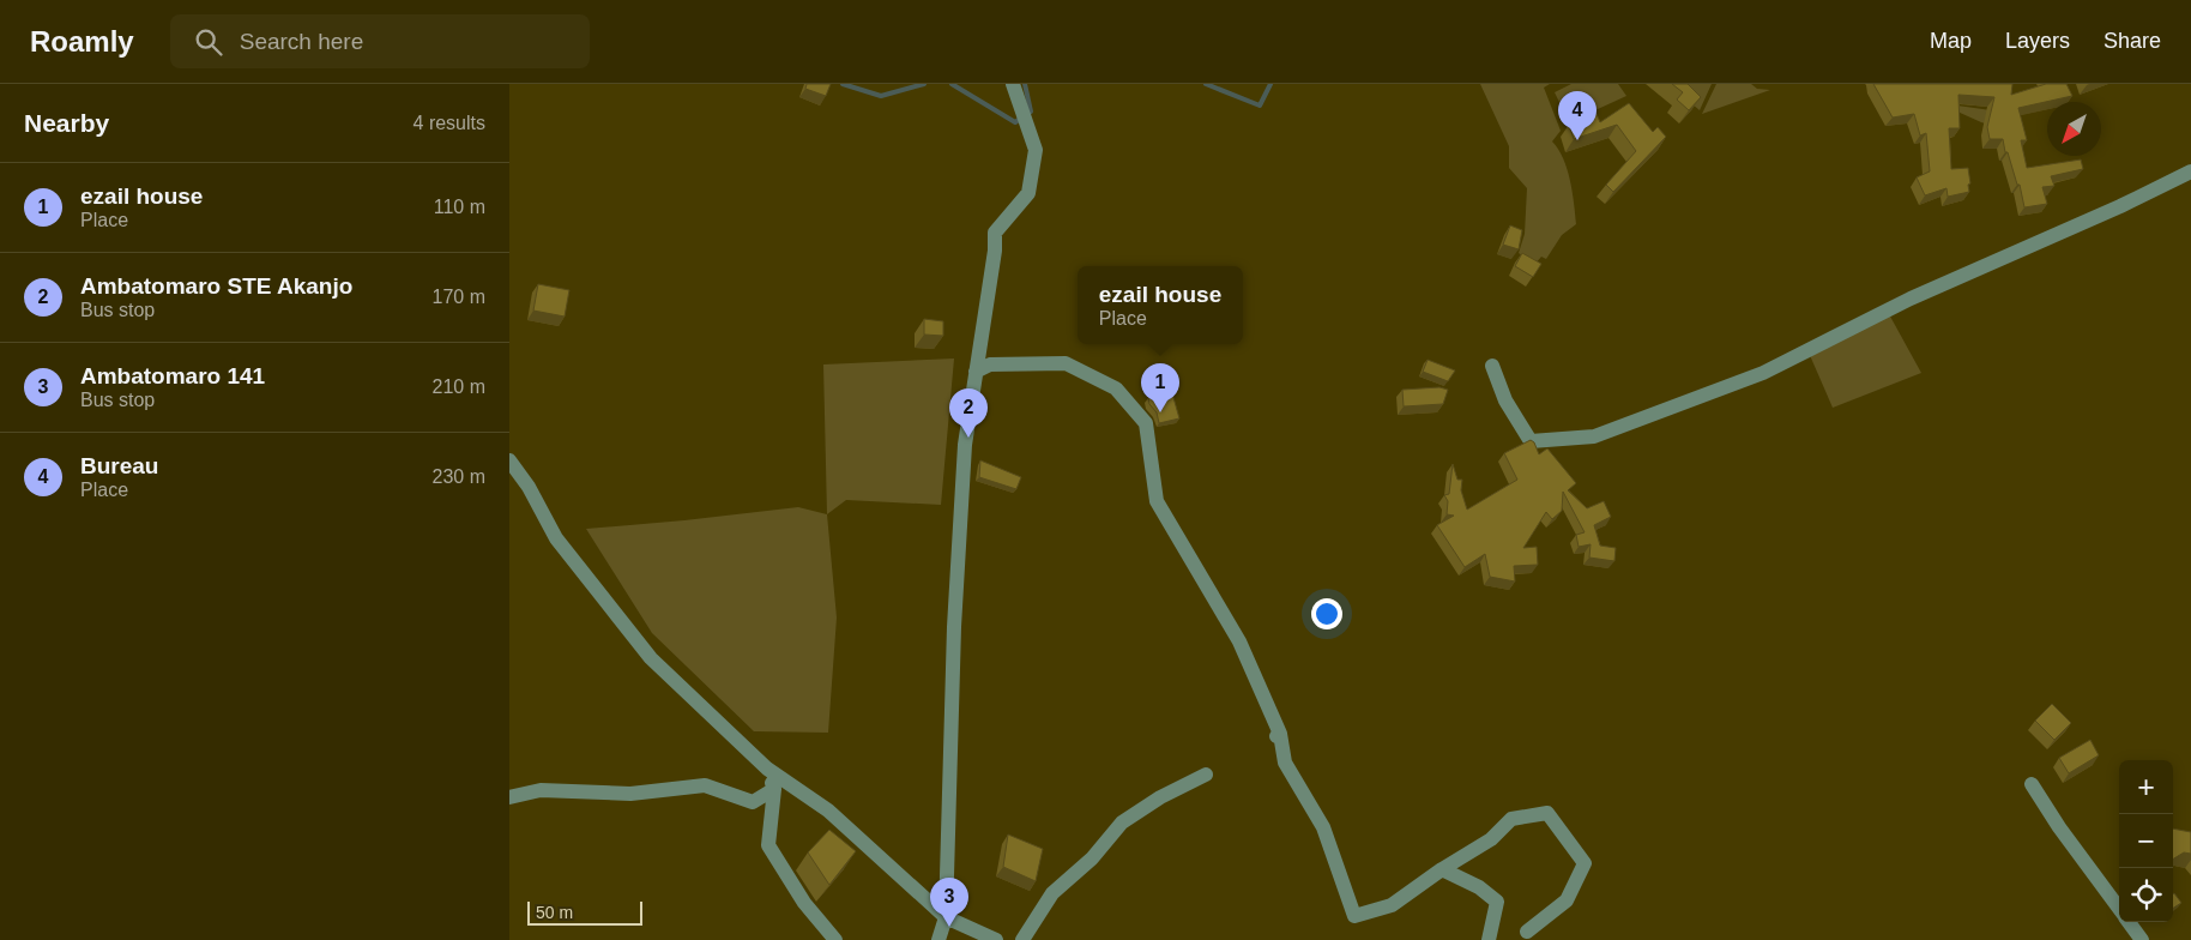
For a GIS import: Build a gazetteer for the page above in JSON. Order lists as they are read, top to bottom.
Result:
{
  "scale_bar": "50 m",
  "north": "bottom left",
  "page": {
    "header": "Roamly",
    "search": "Search here",
    "nav": ["Map", "Layers", "Share"],
    "heading": ["Nearby", "4 results"],
    "pins": [
      "4",
      "1",
      "2",
      "3"
    ],
    "list": [
      {
        "mark": "1",
        "name": "ezail house",
        "note": "Place",
        "value": "110 m"
      },
      {
        "mark": "2",
        "name": "Ambatomaro STE Akanjo",
        "note": "Bus stop",
        "value": "170 m"
      },
      {
        "mark": "3",
        "name": "Ambatomaro 141",
        "note": "Bus stop",
        "value": "210 m"
      },
      {
        "mark": "4",
        "name": "Bureau",
        "note": "Place",
        "value": "230 m"
      }
    ],
    "popup": ["ezail house", "Place"],
    "map_buttons": ["+", "−"],
    "scale": "50 m"
  }
}
